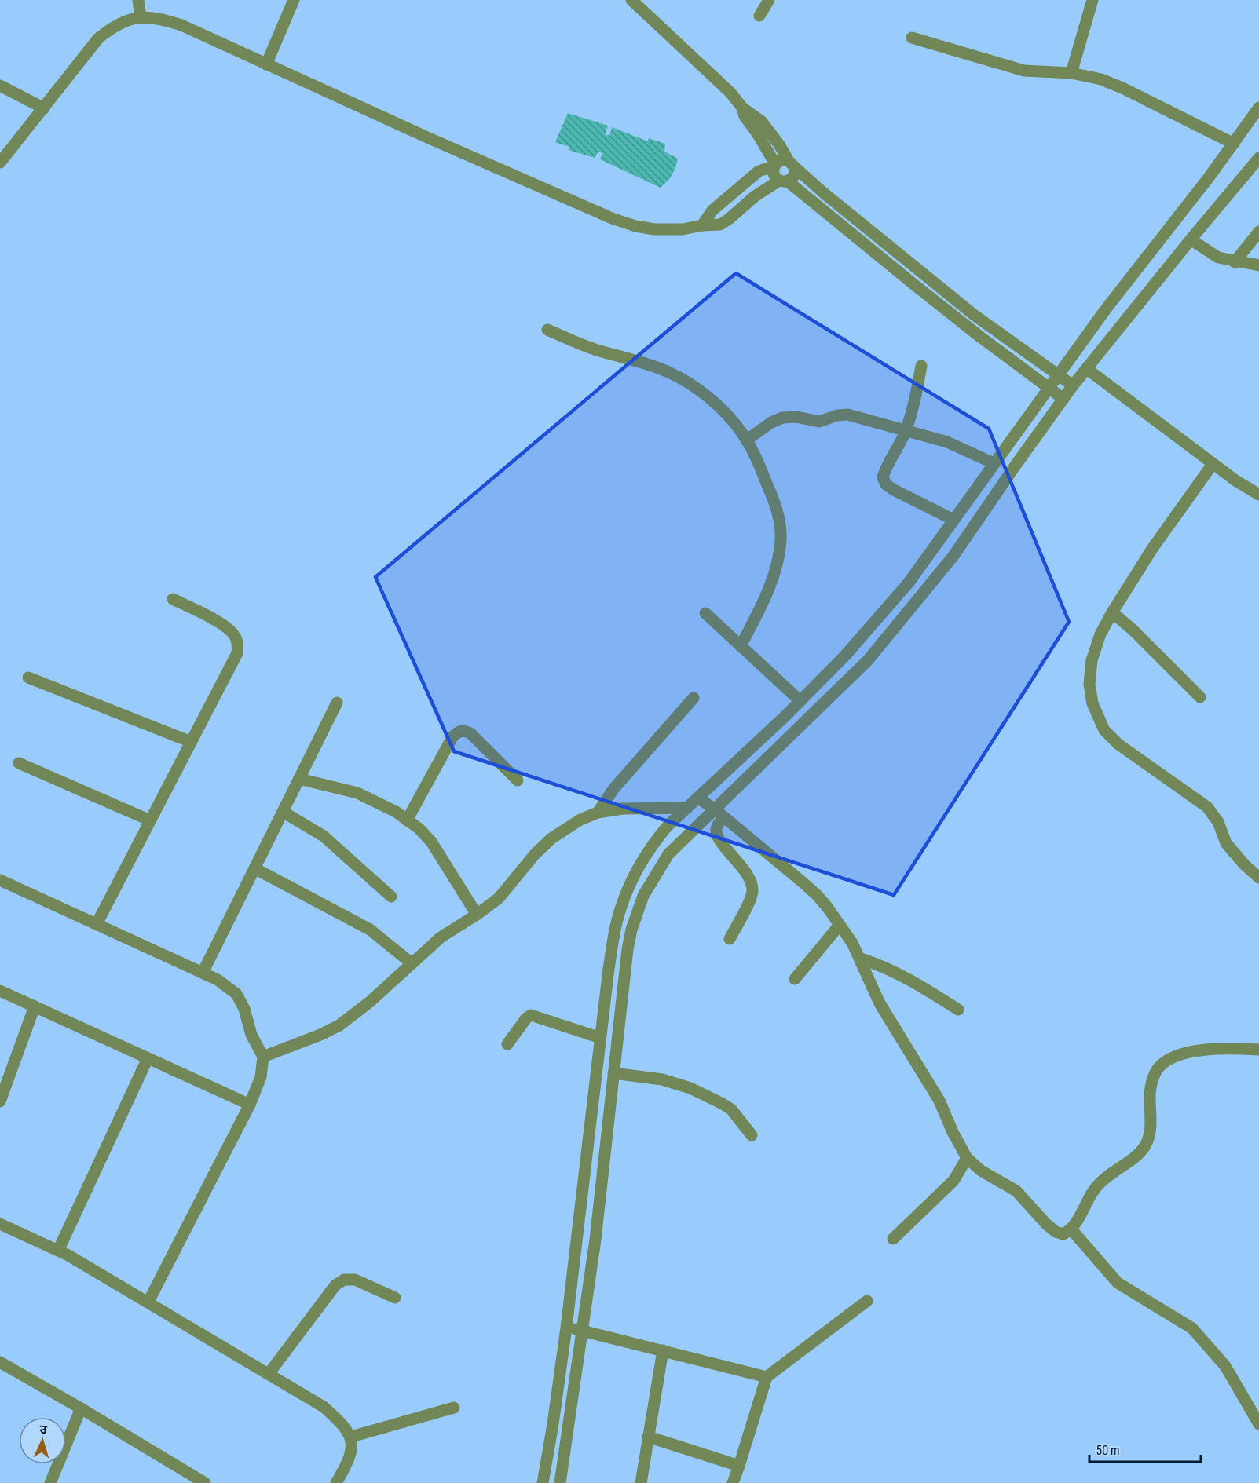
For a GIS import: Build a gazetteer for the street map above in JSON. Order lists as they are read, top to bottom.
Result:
{
  "scale_bar": "50 m",
  "north": "top"
}
